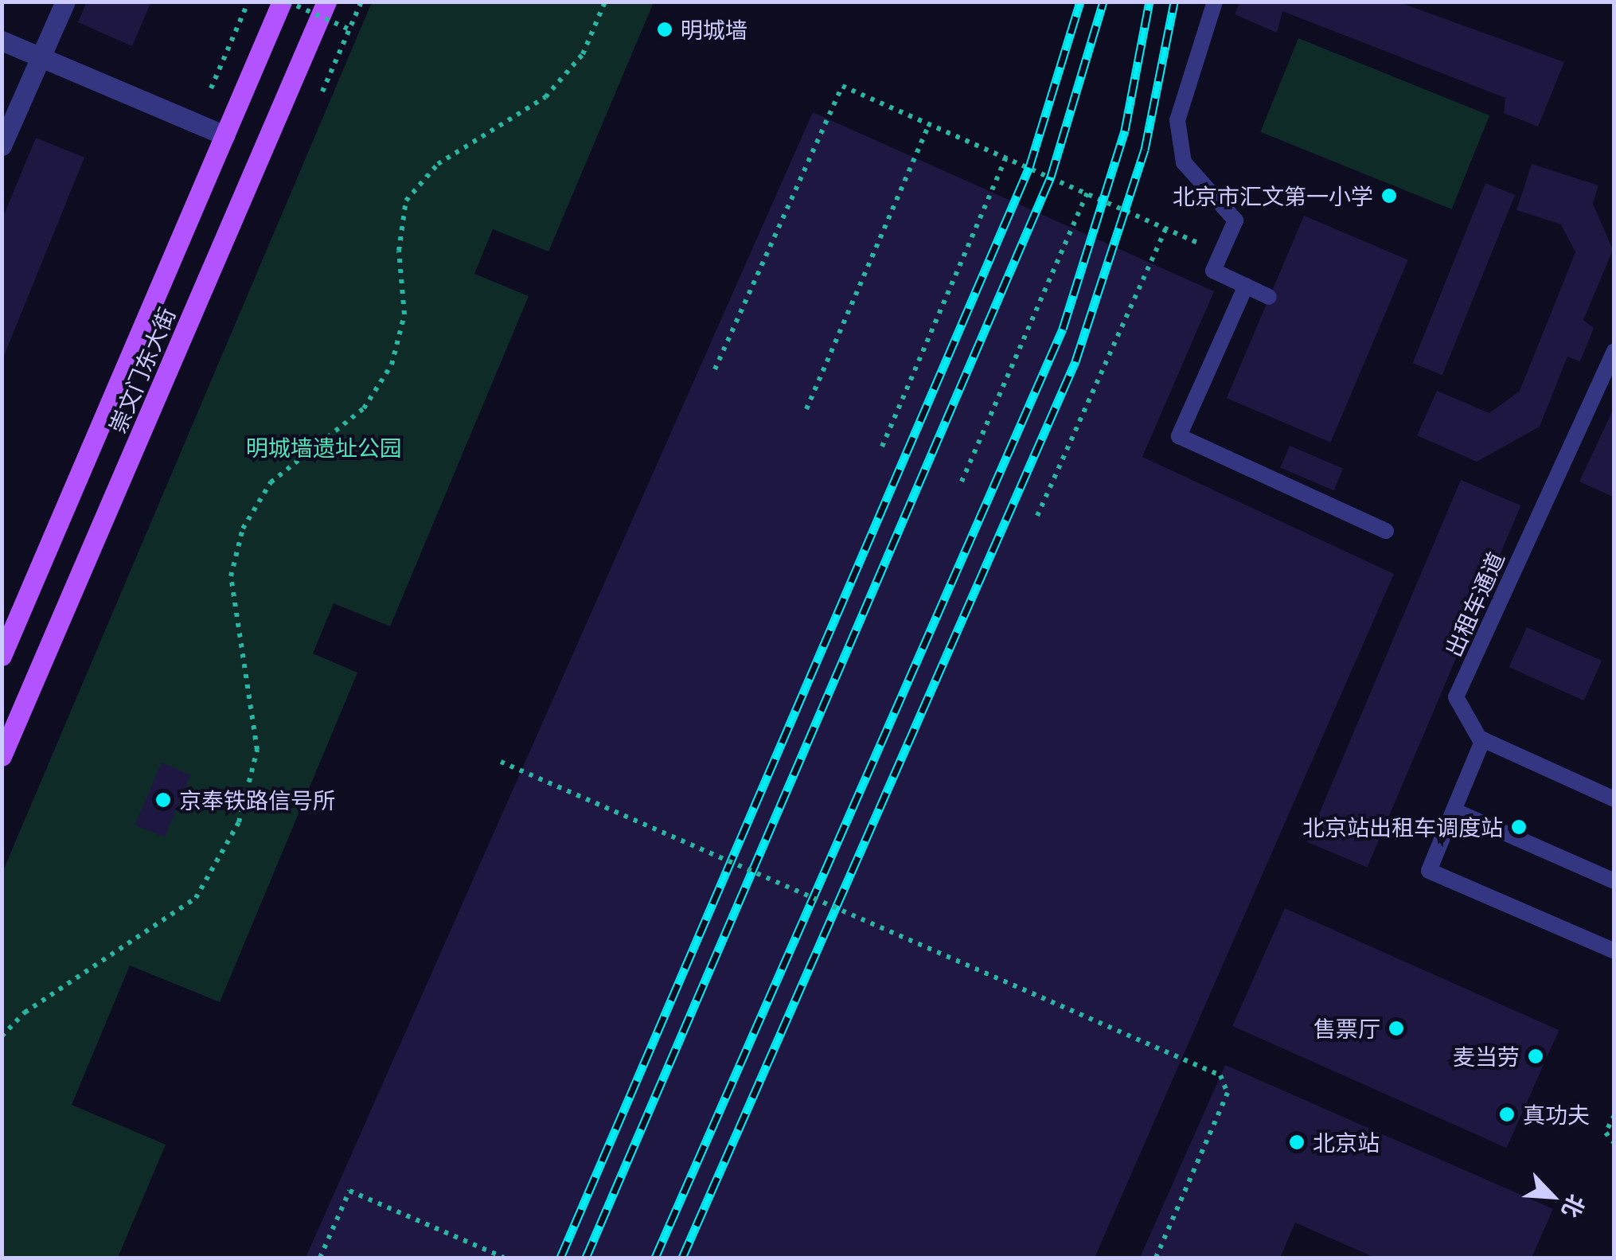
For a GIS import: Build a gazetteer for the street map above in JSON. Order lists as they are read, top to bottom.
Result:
{
  "streets": {
    "main road": ["崇文门东大街"],
    "lane": ["出租车通道"]
  },
  "parks": ["明城墙遗址公园"],
  "places": [
    "明城墙",
    "北京市汇文第一小学",
    "京奉铁路信号所",
    "北京站出租车调度站",
    "售票厅",
    "麦当劳",
    "真功夫",
    "北京站"
  ],
  "north": "bottom right"
}
